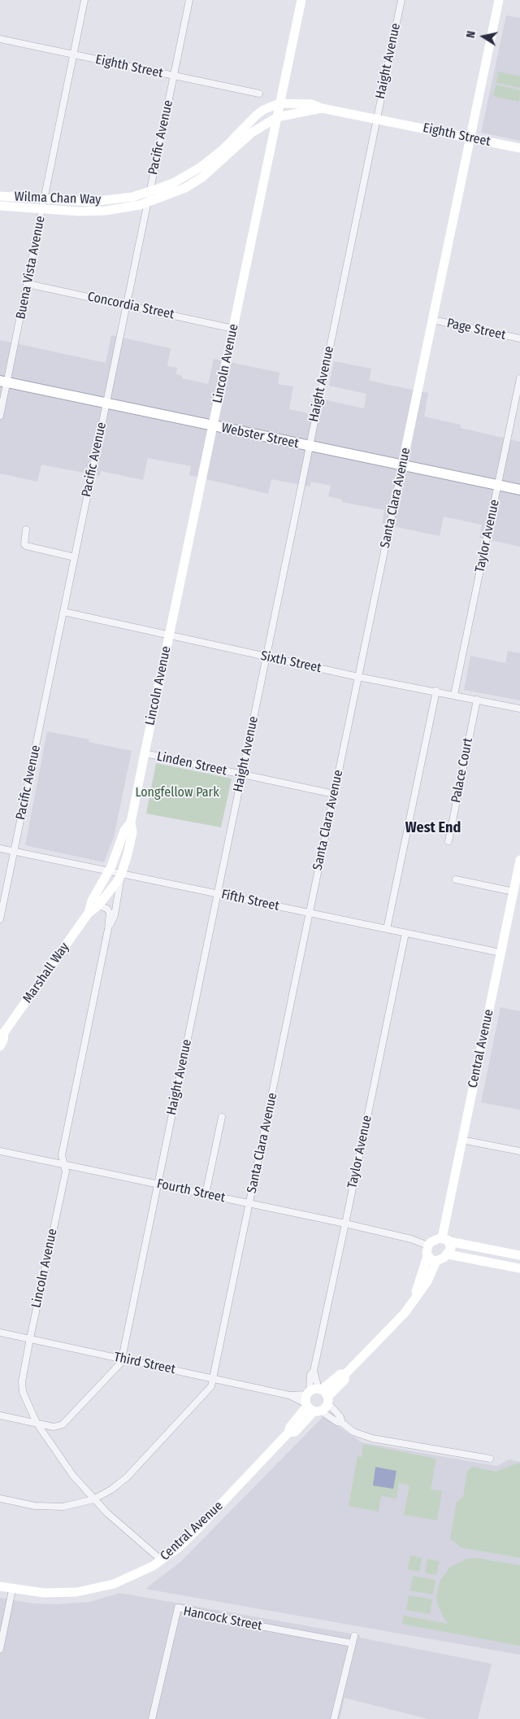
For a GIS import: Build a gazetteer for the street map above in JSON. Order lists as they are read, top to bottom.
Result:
{
  "streets": {
    "main road": ["Webster Street"],
    "street": [
      "Haight Avenue",
      "Eighth Street",
      "Pacific Avenue",
      "Wilma Chan Way",
      "Buena Vista Avenue",
      "Concordia Street",
      "Page Street",
      "Lincoln Avenue",
      "Santa Clara Avenue",
      "Taylor Avenue",
      "Sixth Street",
      "Linden Street",
      "Palace Court",
      "Fifth Street",
      "Marshall Way",
      "Central Avenue",
      "Fourth Street",
      "Third Street",
      "Hancock Street"
    ]
  },
  "crossings": [
    ["Haight Avenue", "Eighth Street"],
    ["Haight Avenue", "Lincoln Avenue"],
    ["Haight Avenue", "Webster Street"],
    ["Haight Avenue", "Sixth Street"],
    ["Haight Avenue", "Linden Street"],
    ["Haight Avenue", "Fifth Street"],
    ["Haight Avenue", "Fourth Street"],
    ["Haight Avenue", "Third Street"],
    ["Eighth Street", "Pacific Avenue"],
    ["Eighth Street", "Wilma Chan Way"],
    ["Eighth Street", "Buena Vista Avenue"],
    ["Eighth Street", "Lincoln Avenue"],
    ["Eighth Street", "Santa Clara Avenue"],
    ["Pacific Avenue", "Wilma Chan Way"],
    ["Pacific Avenue", "Concordia Street"],
    ["Pacific Avenue", "Webster Street"],
    ["Pacific Avenue", "Sixth Street"],
    ["Pacific Avenue", "Fifth Street"],
    ["Wilma Chan Way", "Buena Vista Avenue"],
    ["Wilma Chan Way", "Lincoln Avenue"],
    ["Buena Vista Avenue", "Concordia Street"],
    ["Buena Vista Avenue", "Webster Street"],
    ["Concordia Street", "Lincoln Avenue"],
    ["Page Street", "Santa Clara Avenue"],
    ["Lincoln Avenue", "Webster Street"],
    ["Lincoln Avenue", "Santa Clara Avenue"],
    ["Lincoln Avenue", "Sixth Street"],
    ["Lincoln Avenue", "Linden Street"],
    ["Lincoln Avenue", "Fifth Street"],
    ["Lincoln Avenue", "Marshall Way"],
    ["Lincoln Avenue", "Central Avenue"],
    ["Lincoln Avenue", "Fourth Street"],
    ["Lincoln Avenue", "Third Street"],
    ["Webster Street", "Santa Clara Avenue"],
    ["Webster Street", "Taylor Avenue"],
    ["Santa Clara Avenue", "Sixth Street"],
    ["Santa Clara Avenue", "Linden Street"],
    ["Santa Clara Avenue", "Fifth Street"],
    ["Santa Clara Avenue", "Fourth Street"],
    ["Santa Clara Avenue", "Third Street"],
    ["Taylor Avenue", "Sixth Street"],
    ["Taylor Avenue", "Fifth Street"],
    ["Taylor Avenue", "Central Avenue"],
    ["Taylor Avenue", "Fourth Street"],
    ["Taylor Avenue", "Third Street"],
    ["Sixth Street", "Palace Court"],
    ["Fifth Street", "Marshall Way"],
    ["Fifth Street", "Central Avenue"],
    ["Central Avenue", "Fourth Street"],
    ["Central Avenue", "Third Street"]
  ],
  "districts": ["West End"],
  "parks": ["Longfellow Park"],
  "north": "left"
}
